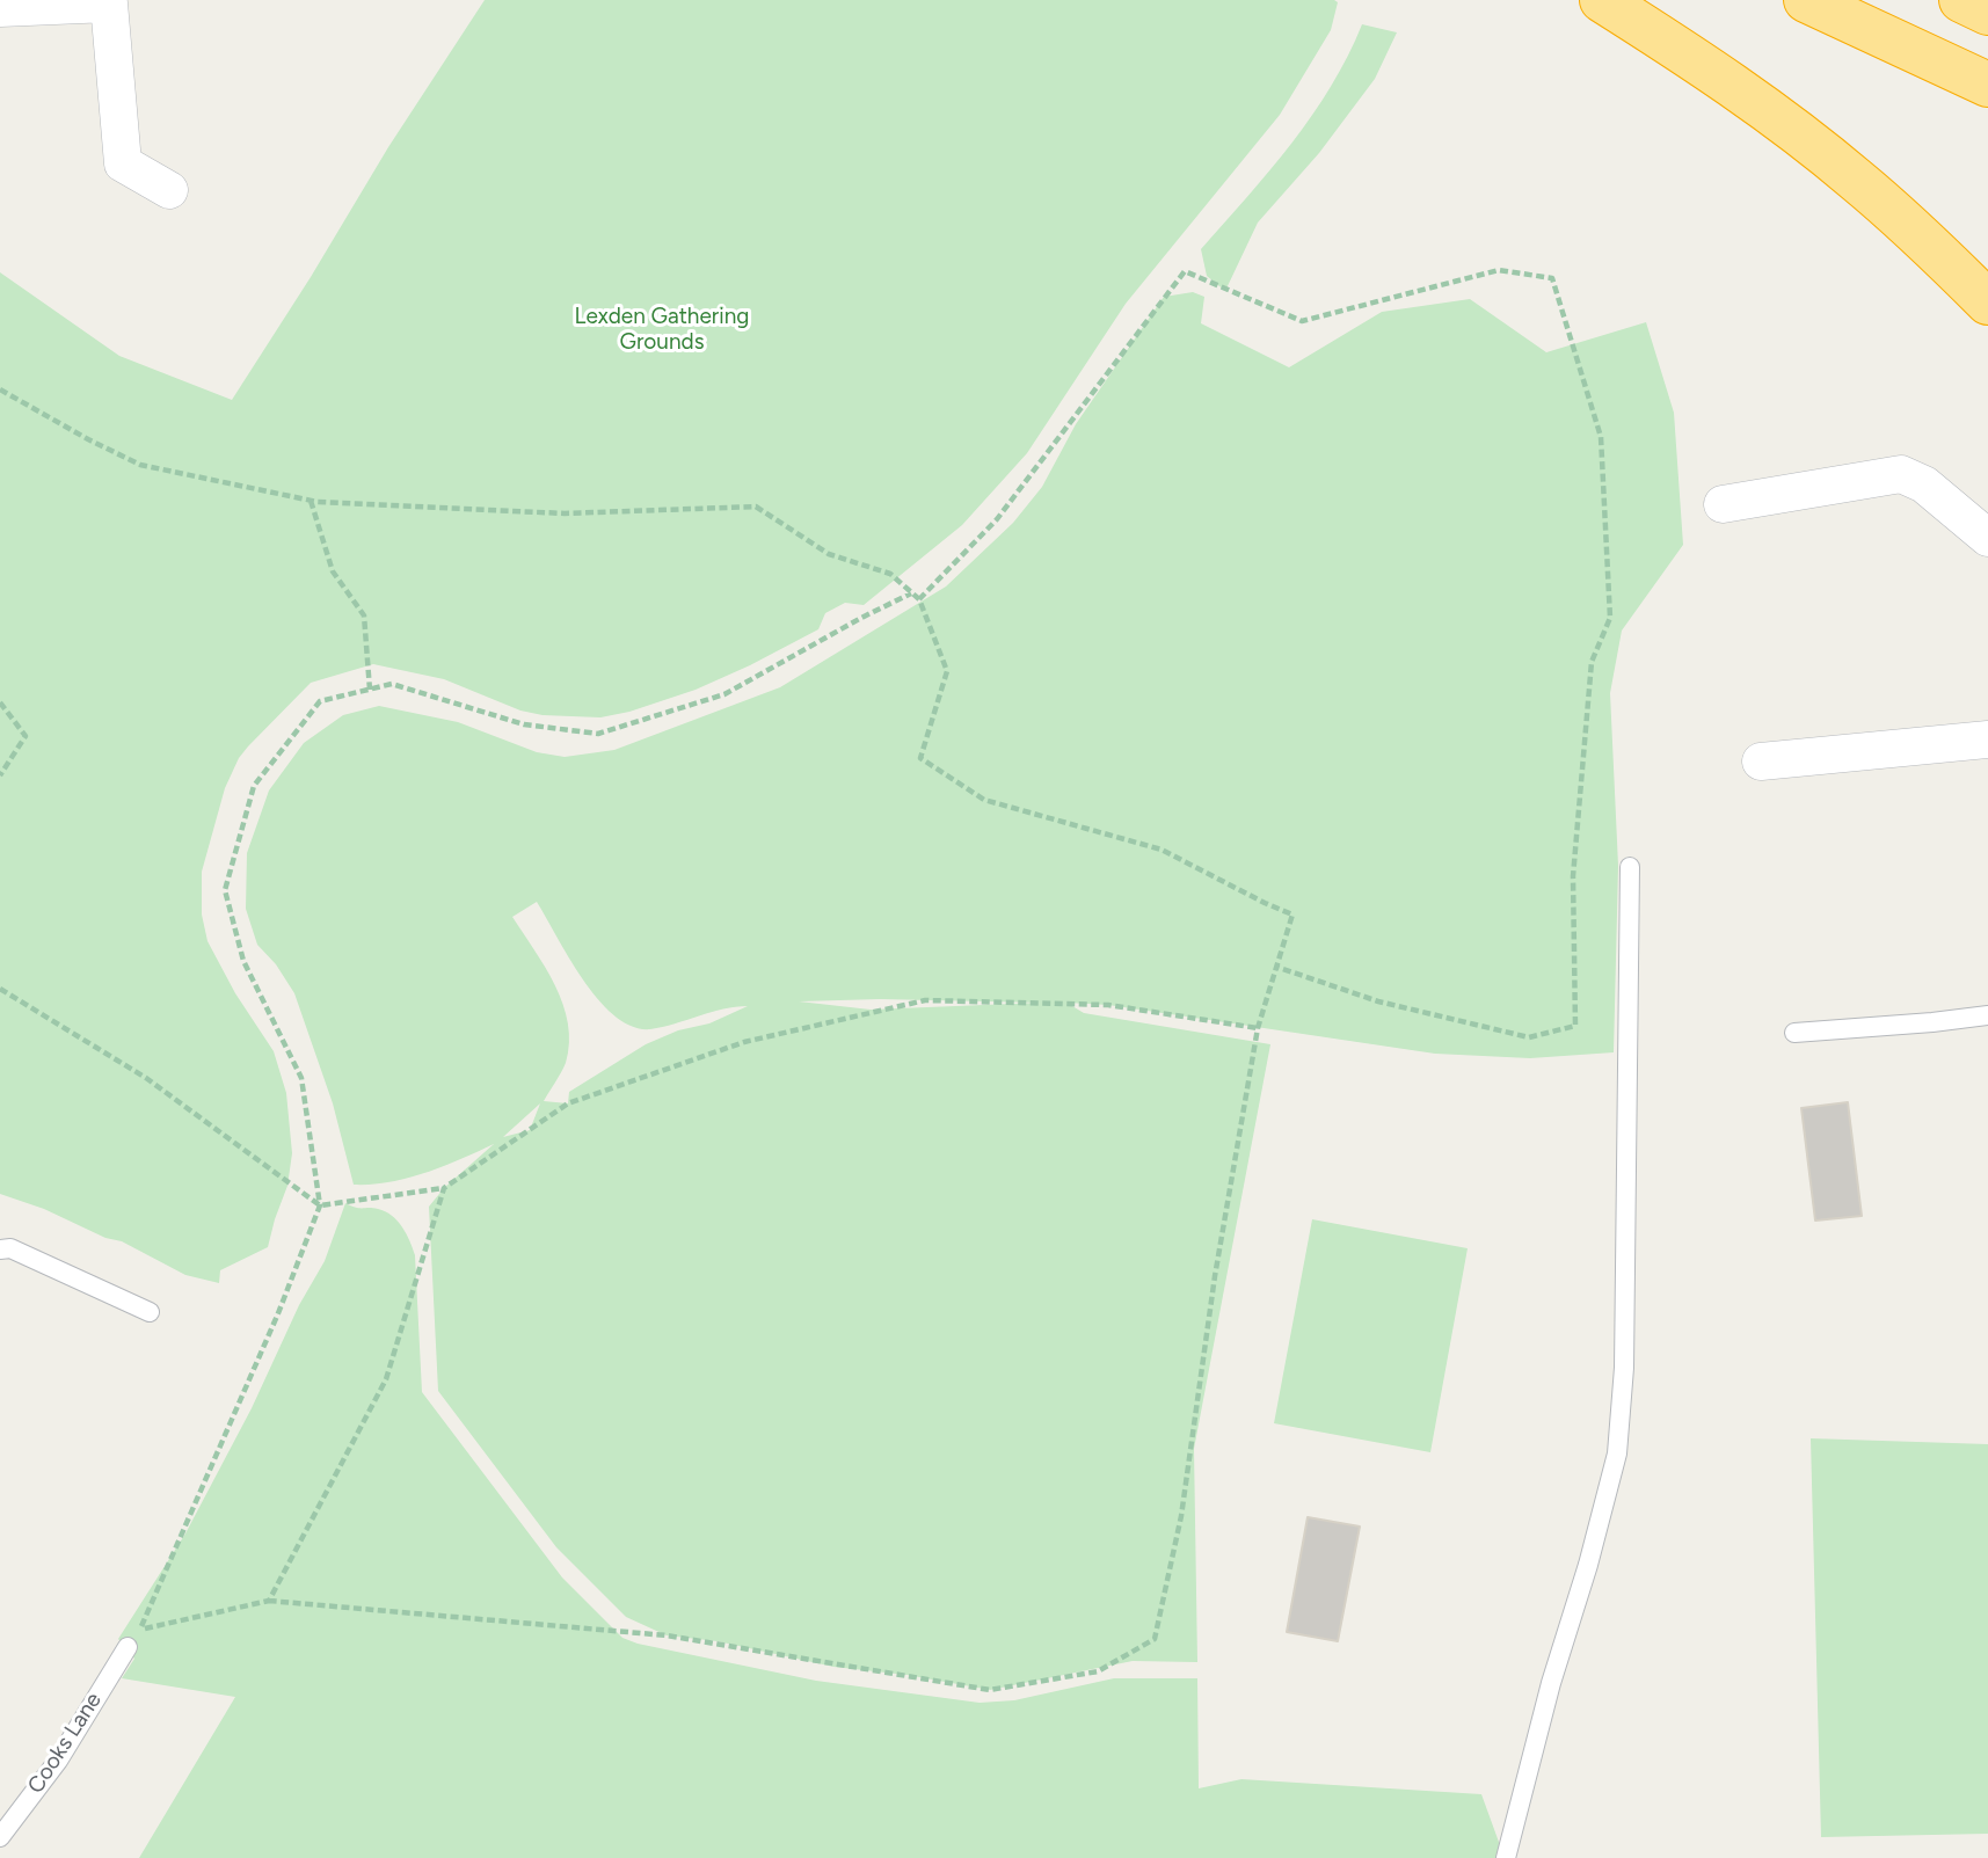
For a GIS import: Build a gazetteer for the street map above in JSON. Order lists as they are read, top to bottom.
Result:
{
  "streets": {
    "lane": ["Cooks Lane"]
  },
  "parks": ["Lexden Gathering Grounds"]
}
